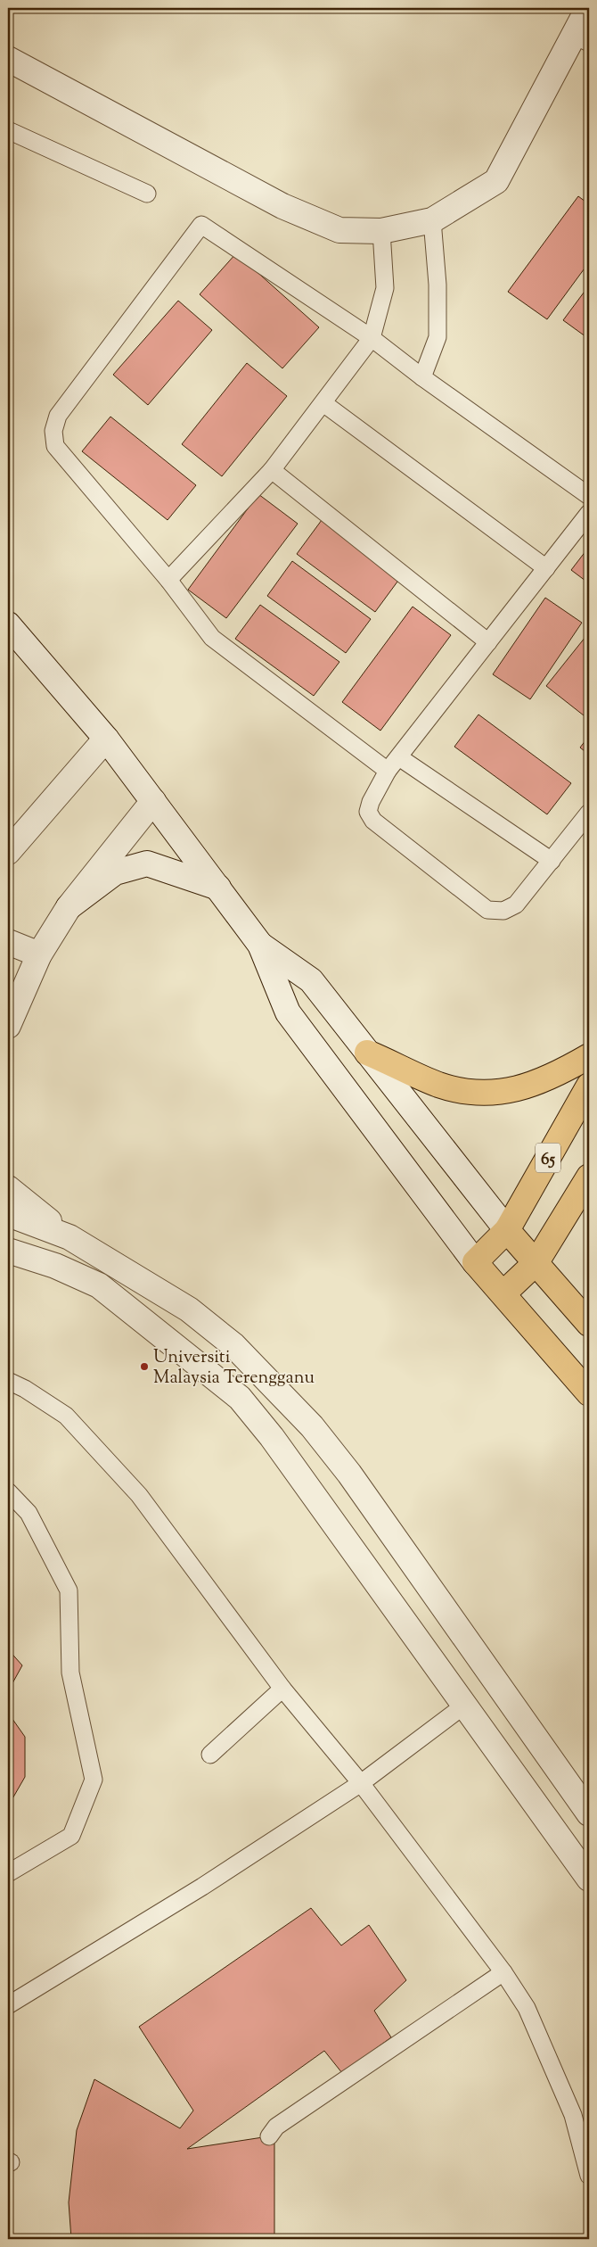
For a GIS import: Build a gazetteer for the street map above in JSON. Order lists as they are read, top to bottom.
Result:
{
  "streets": {
    "main road": ["65"]
  },
  "places": ["Universiti Malaysia Terengganu"]
}
